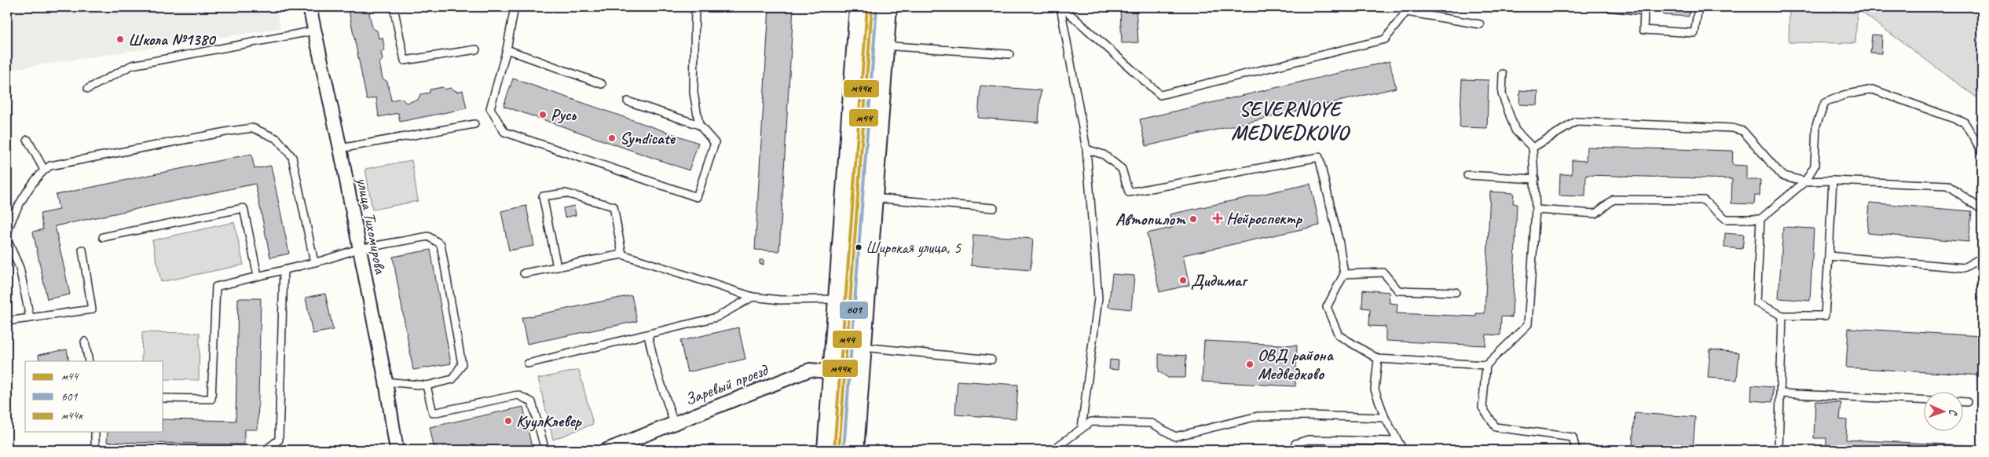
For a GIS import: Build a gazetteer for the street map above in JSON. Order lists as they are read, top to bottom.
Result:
{
  "streets": {
    "street": ["улица Тихомирова", "Заревый проезд"]
  },
  "districts": ["SEVERNOYE MEDVEDKOVO"],
  "places": {
    "other": [
      "Школа №1380",
      "Русь",
      "Syndicate",
      "Автопилот",
      "Широкая улица, 5",
      "Дидимаг",
      "ОВД района Медведково",
      "КуулКлевер"
    ],
    "health": ["Нейроcпектр"]
  },
  "lines": ["transit line м44", "transit line 601", "transit line м44к"],
  "legend": ["м44", "601", "м44к"],
  "north": "right"
}
